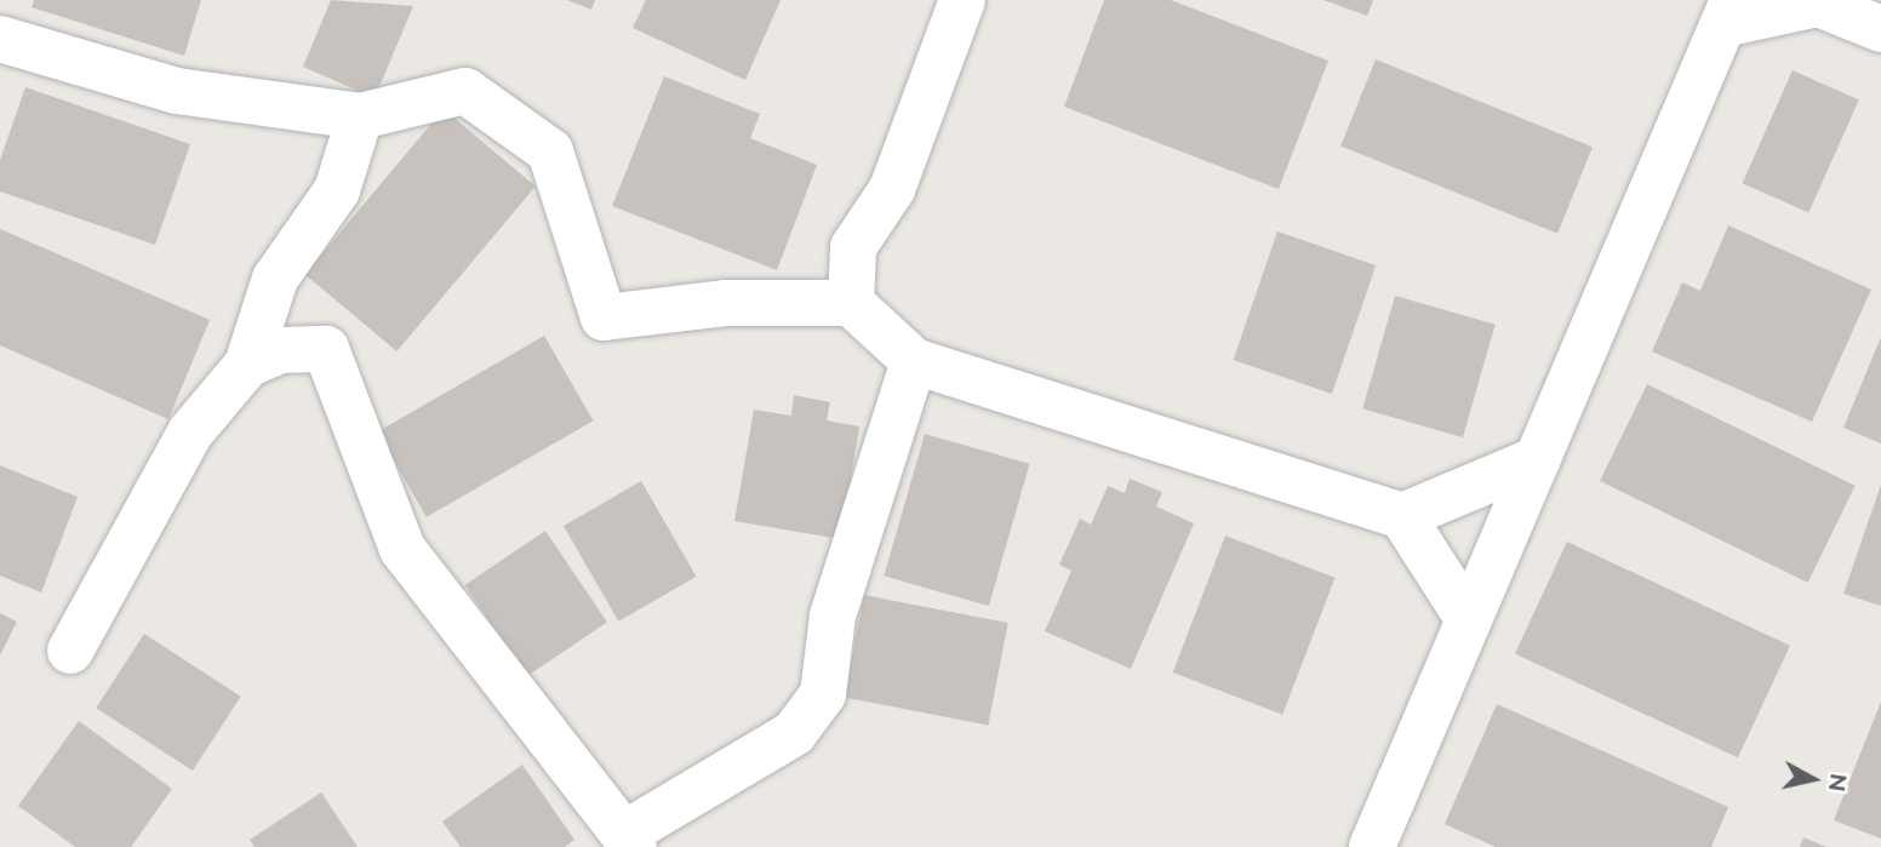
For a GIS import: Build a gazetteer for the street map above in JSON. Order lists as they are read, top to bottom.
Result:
{
  "north": "right"
}
